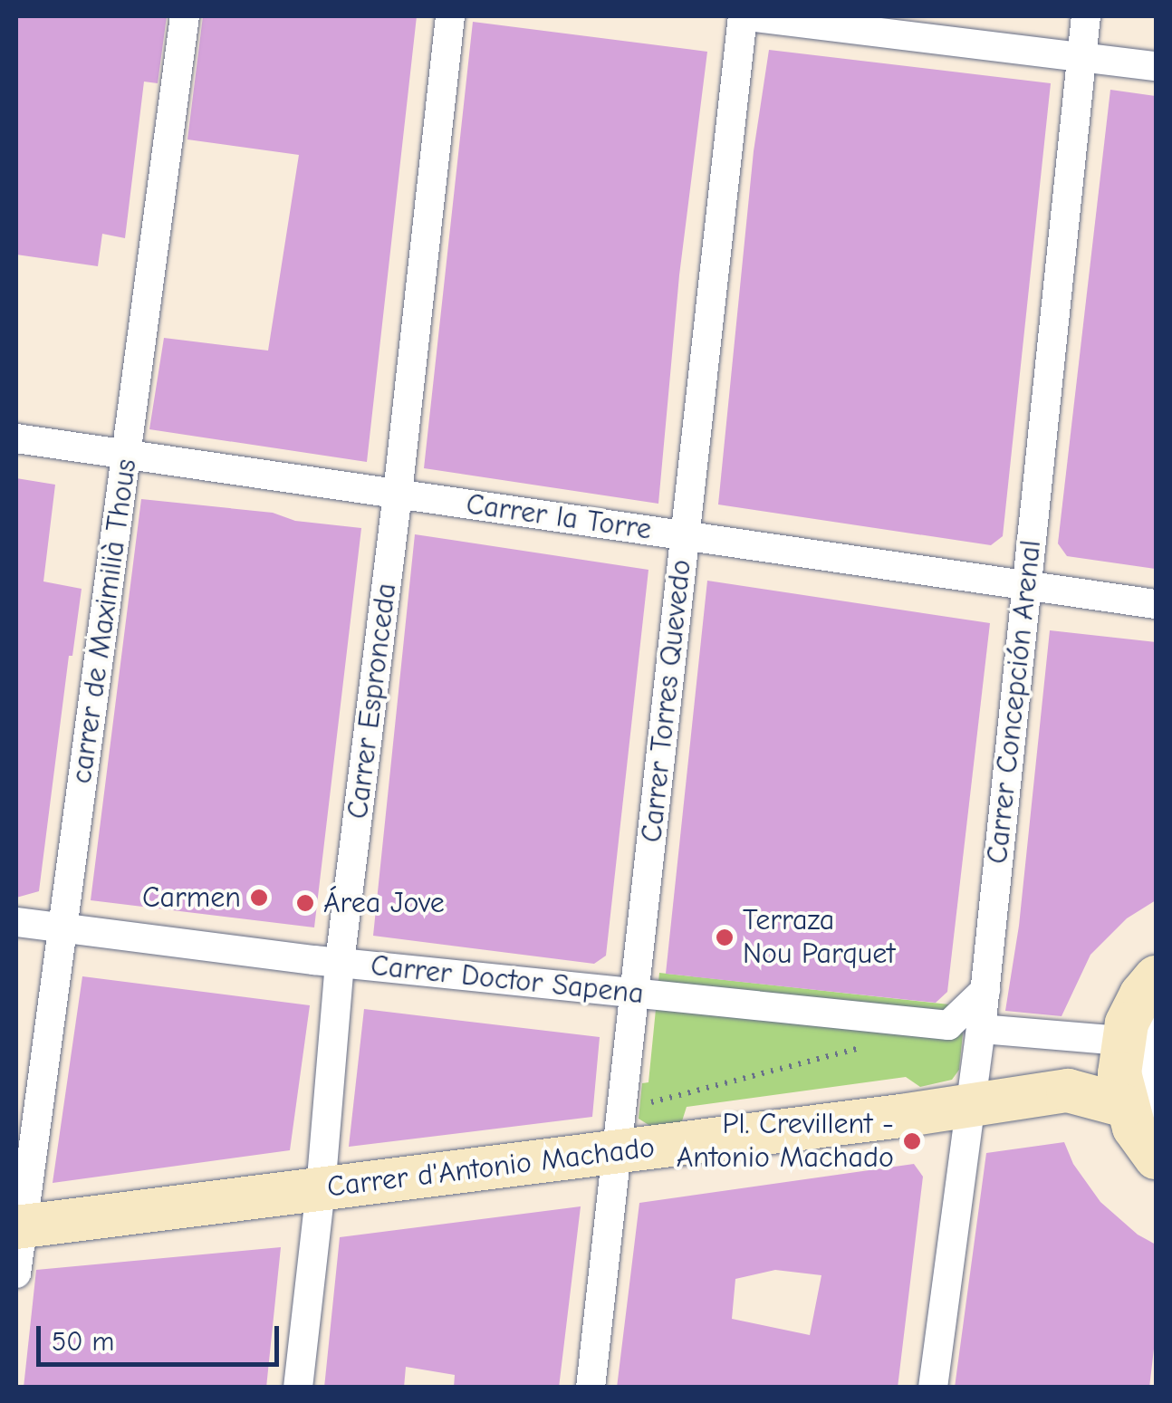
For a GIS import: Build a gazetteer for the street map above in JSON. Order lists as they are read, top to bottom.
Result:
{
  "streets": {
    "main road": ["Carrer d'Antonio Machado"],
    "street": [
      "Carrer la Torre",
      "carrer de Maximilià Thous",
      "Carrer Espronceda",
      "Carrer Torres Quevedo",
      "Carrer Concepción Arenal",
      "Carrer Doctor Sapena"
    ]
  },
  "crossings": [
    ["Carrer la Torre", "carrer de Maximilià Thous"],
    ["Carrer la Torre", "Carrer Espronceda"],
    ["Carrer la Torre", "Carrer Torres Quevedo"],
    ["Carrer la Torre", "Carrer Concepción Arenal"],
    ["carrer de Maximilià Thous", "Carrer Doctor Sapena"],
    ["carrer de Maximilià Thous", "Carrer d'Antonio Machado"],
    ["Carrer Espronceda", "Carrer Doctor Sapena"],
    ["Carrer Espronceda", "Carrer d'Antonio Machado"],
    ["Carrer Torres Quevedo", "Carrer Doctor Sapena"],
    ["Carrer Torres Quevedo", "Carrer d'Antonio Machado"],
    ["Carrer Concepción Arenal", "Carrer Doctor Sapena"],
    ["Carrer Concepción Arenal", "Carrer d'Antonio Machado"]
  ],
  "places": [
    "Carmen",
    "Área Jove",
    "Terraza Nou Parquet",
    "Pl. Crevillent - Antonio Machado"
  ],
  "scale_bar": "50 m"
}
